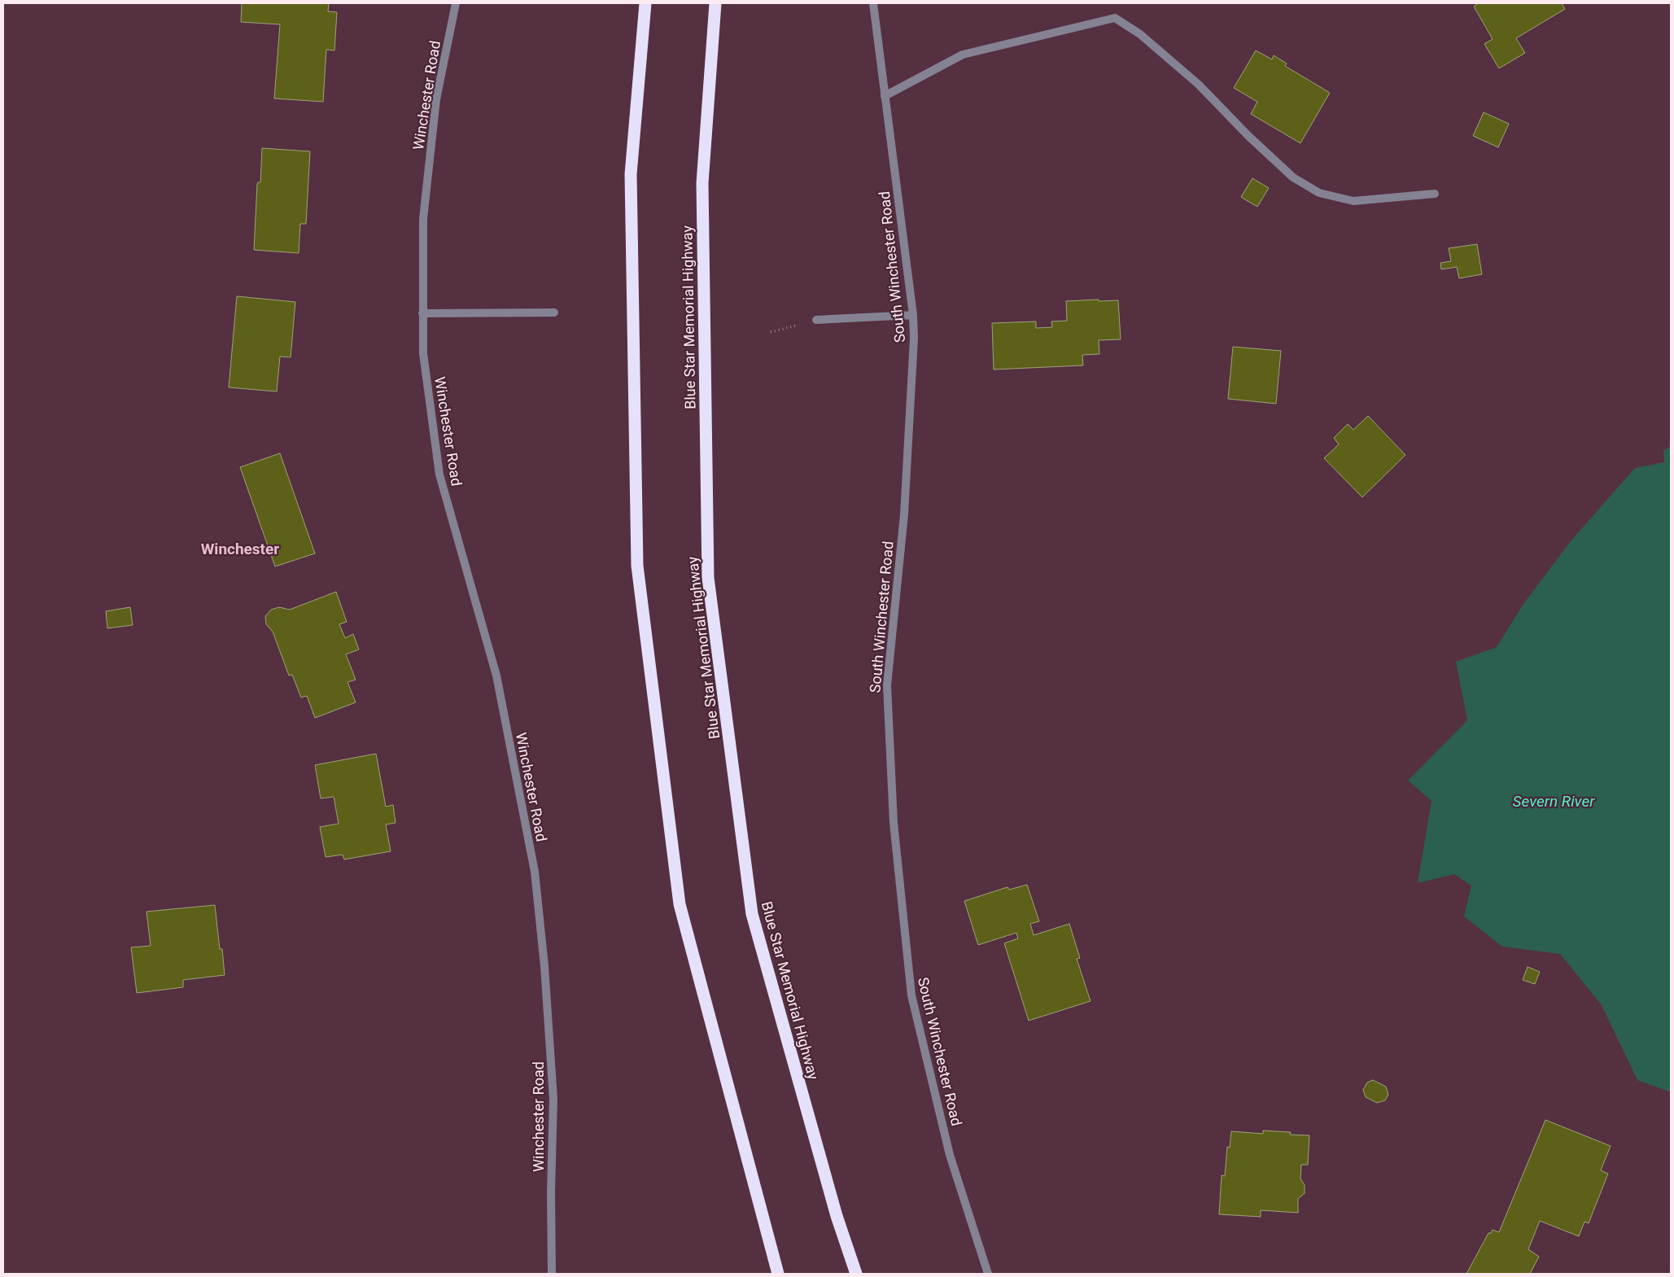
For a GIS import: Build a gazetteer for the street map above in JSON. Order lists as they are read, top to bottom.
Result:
{
  "streets": {
    "highway": ["Blue Star Memorial Highway"],
    "street": ["Winchester Road", "South Winchester Road"]
  },
  "districts": ["Winchester"],
  "water": ["Severn River"]
}
